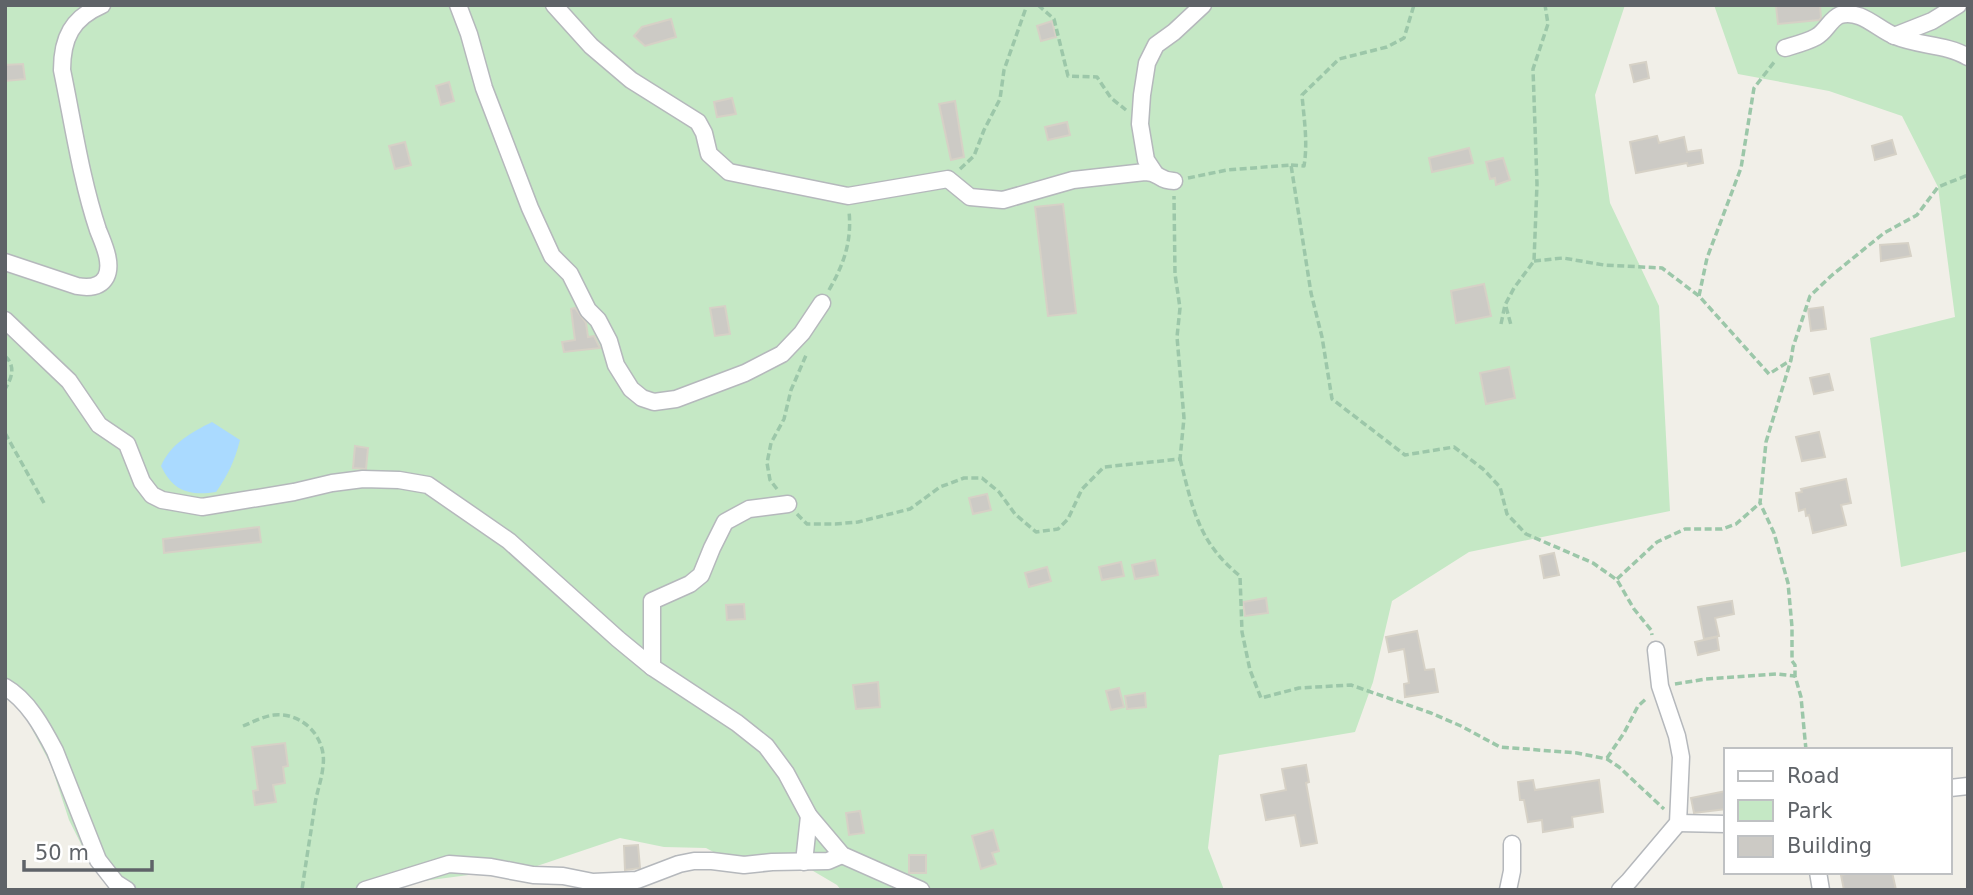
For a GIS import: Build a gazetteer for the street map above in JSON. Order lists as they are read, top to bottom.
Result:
{
  "legend": ["Road", "Park", "Building"],
  "scale_bar": "50 m"
}
